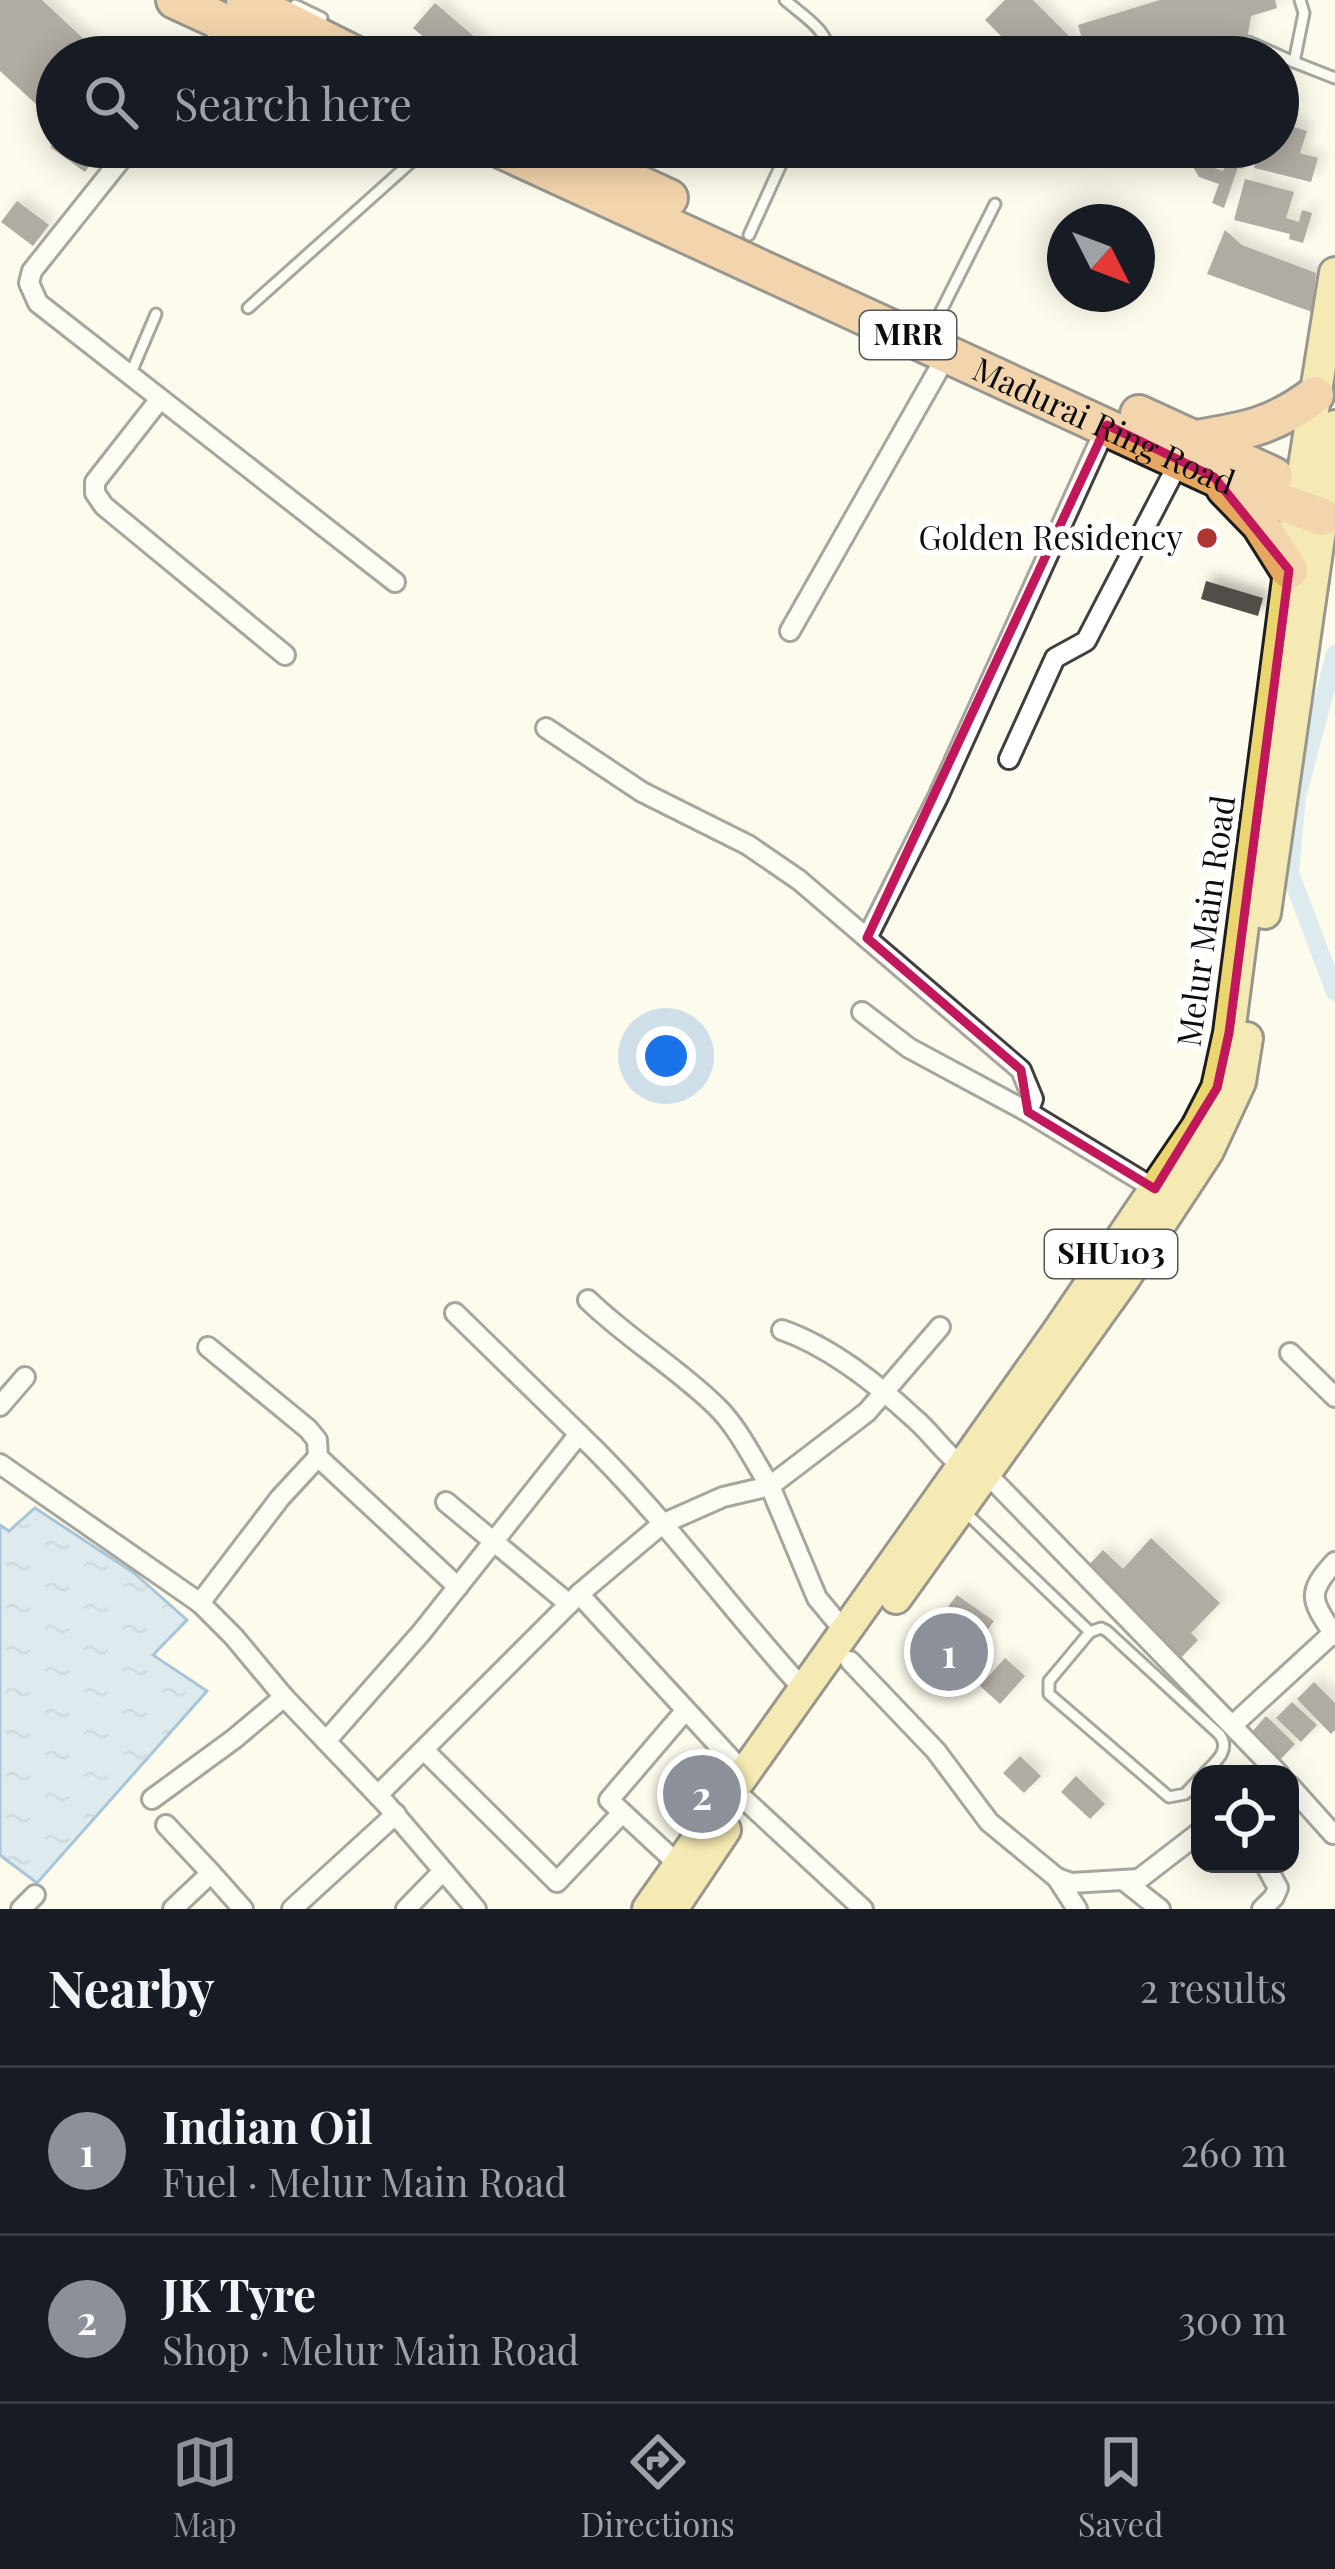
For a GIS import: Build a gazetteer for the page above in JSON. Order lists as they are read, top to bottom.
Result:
{
  "streets": {
    "highway": ["MRR", "Madurai Ring Road"],
    "main road": ["Melur Main Road", "SHU103"]
  },
  "crossings": [
    ["Madurai Ring Road", "Melur Main Road"]
  ],
  "places": ["Golden Residency"],
  "north": "bottom right",
  "page": {
    "search": "Search here",
    "pins": ["1", "2"],
    "heading": ["Nearby", "2 results"],
    "list": [
      {
        "mark": "1",
        "name": "Indian Oil",
        "note": "Fuel · Melur Main Road",
        "value": "260 m"
      },
      {
        "mark": "2",
        "name": "JK Tyre",
        "note": "Shop · Melur Main Road",
        "value": "300 m"
      }
    ],
    "nav": ["Map", "Directions", "Saved"]
  }
}
